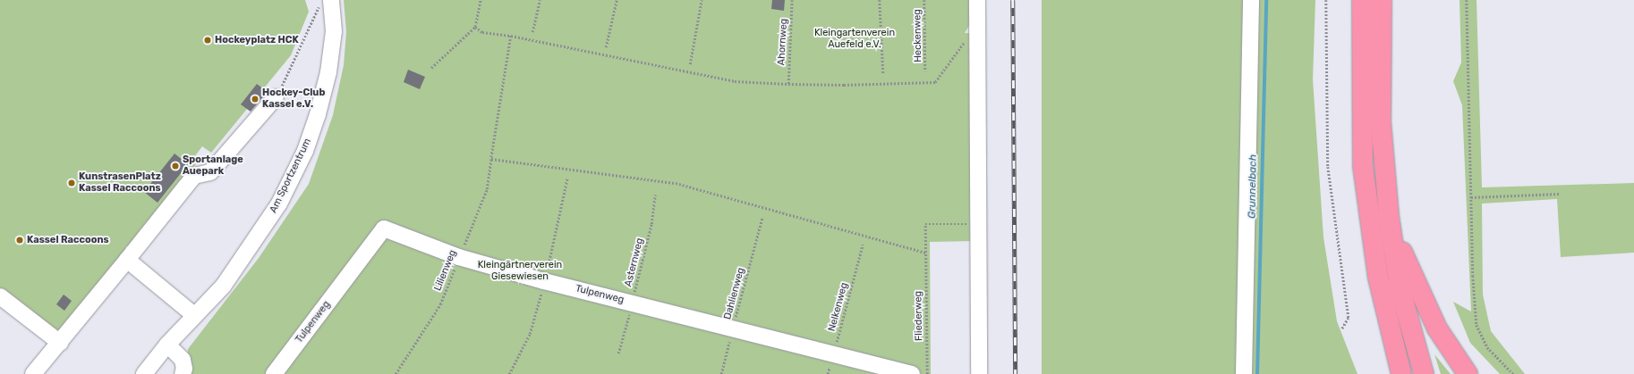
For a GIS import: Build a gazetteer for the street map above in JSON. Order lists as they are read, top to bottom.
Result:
{
  "streets": {
    "street": ["Am Sportzentrum", "Tulpenweg"],
    "path": [
      "Heckenweg",
      "Ahornweg",
      "Asternweg",
      "Lilienweg",
      "Dahlienweg",
      "Nelkenweg",
      "Fliederweg"
    ]
  },
  "crossings": [
    ["Asternweg", "Tulpenweg"],
    ["Lilienweg", "Tulpenweg"],
    ["Dahlienweg", "Tulpenweg"],
    ["Tulpenweg", "Nelkenweg"]
  ],
  "water": ["Grunnelbach"],
  "parks": ["Kleingartenverein Auefeld e.V.", "Kleingärtnerverein Giesewiesen"],
  "places": [
    "Hockeyplatz HCK",
    "Hockey-Club Kassel e.V.",
    "Sportanlage Auepark",
    "KunstrasenPlatz Kassel Raccoons",
    "Kassel Raccoons"
  ]
}
